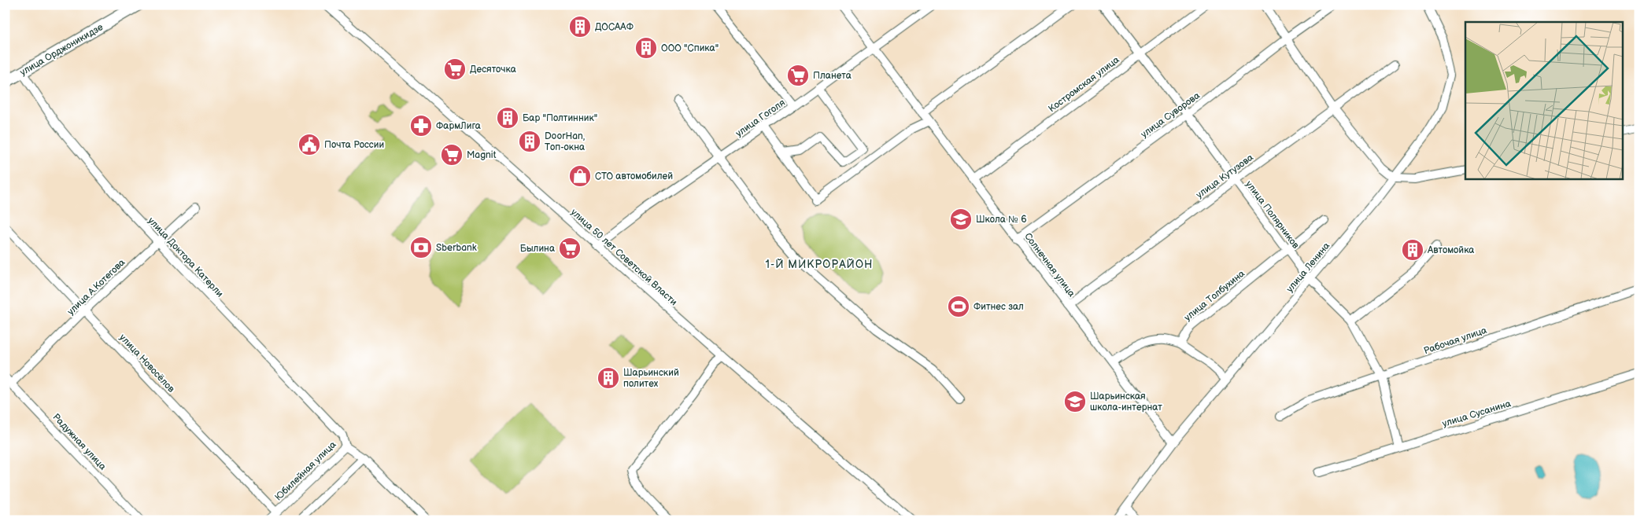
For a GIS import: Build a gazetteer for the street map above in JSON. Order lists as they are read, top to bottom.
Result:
{
  "streets": {
    "main road": ["улица Орджоникидзе"],
    "street": [
      "Костромская улица",
      "улица Суворова",
      "улица Гоголя",
      "улица Кутузова",
      "улица Полярников",
      "улица Доктора Катерли",
      "улица 50 лет Советской Власти",
      "Солнечная улица",
      "улица Ленина",
      "улица А.Котегова",
      "улица Толбухина",
      "Рабочая улица",
      "улица Новосёлов",
      "улица Сусанина",
      "Радужная улица",
      "Юбилейная улица"
    ]
  },
  "crossings": [
    ["улица Орджоникидзе", "улица Доктора Катерли"],
    ["Костромская улица", "улица Полярников"],
    ["Костромская улица", "Солнечная улица"],
    ["улица Суворова", "улица Полярников"],
    ["улица Суворова", "Солнечная улица"],
    ["улица Гоголя", "улица 50 лет Советской Власти"],
    ["улица Гоголя", "Солнечная улица"],
    ["улица Кутузова", "улица Полярников"],
    ["улица Кутузова", "Солнечная улица"],
    ["улица Полярников", "улица Ленина"],
    ["улица Полярников", "улица Толбухина"],
    ["улица Полярников", "Рабочая улица"],
    ["улица Полярников", "улица Сусанина"],
    ["улица Доктора Катерли", "улица А.Котегова"],
    ["улица Доктора Катерли", "Юбилейная улица"],
    ["Солнечная улица", "улица Ленина"],
    ["улица А.Котегова", "улица Новосёлов"],
    ["улица А.Котегова", "Радужная улица"],
    ["улица Новосёлов", "Юбилейная улица"]
  ],
  "districts": ["1-Й МИКРОРАЙОН"],
  "places": {
    "building": [
      "ДОСААФ",
      "ООО \"Спика\"",
      "Бар \"Полтинник\"",
      "DoorHan, Топ-окна",
      "Автомойка",
      "Шарьинский политех"
    ],
    "supermarket": [
      "Десяточка",
      "Планета",
      "Magnit",
      "Былина"
    ],
    "pharmacy": ["ФармЛига"],
    "public building": ["Почта России"],
    "shop": ["СТО автомобилей"],
    "school or university": ["Школа № 6", "Шарьинская школа-интернат"],
    "bank": ["Sberbank"],
    "sports": ["Фитнес зал"]
  }
}
